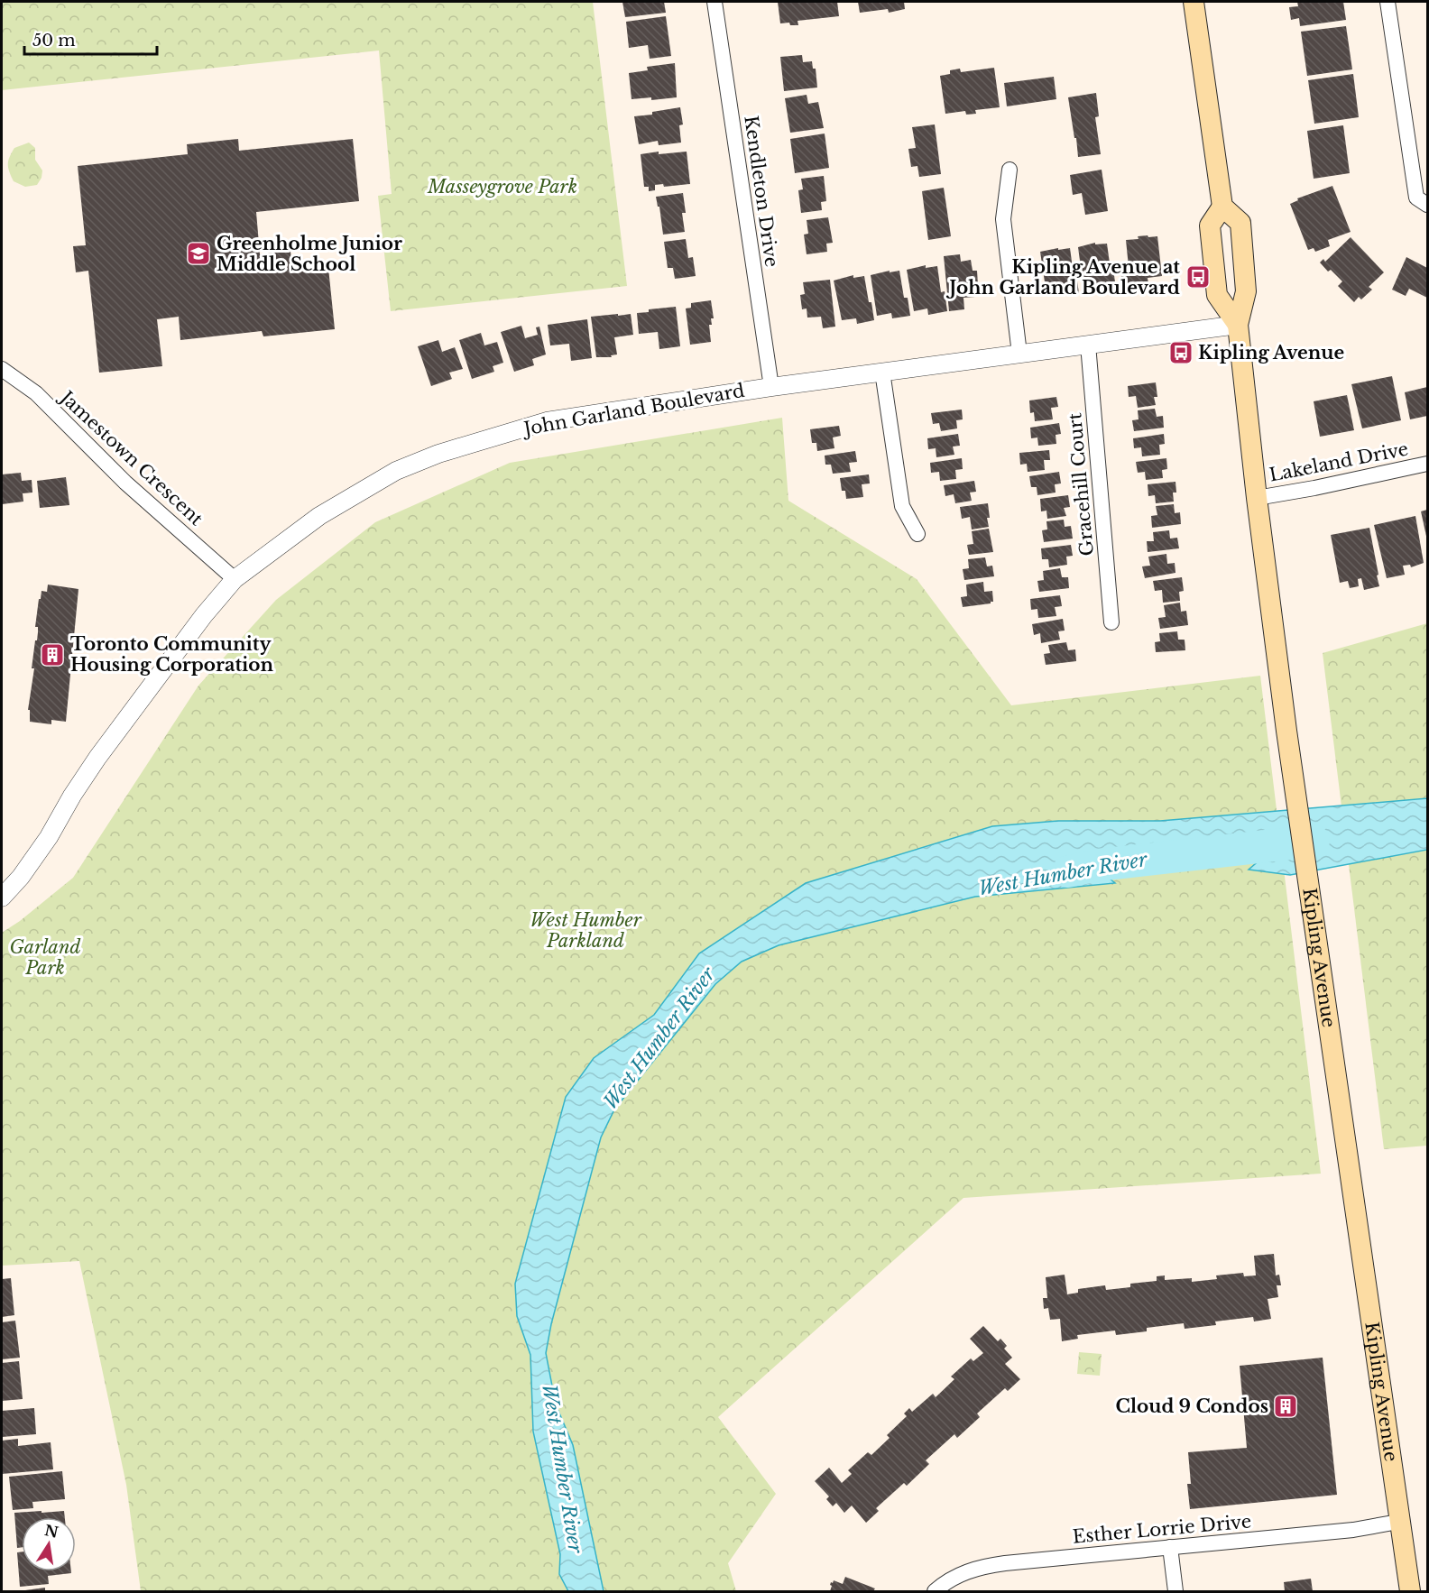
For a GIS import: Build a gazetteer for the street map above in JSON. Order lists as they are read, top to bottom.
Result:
{
  "streets": {
    "main road": ["Kipling Avenue"],
    "street": [
      "Kendleton Drive",
      "John Garland Boulevard",
      "Jamestown Crescent",
      "Lakeland Drive",
      "Gracehill Court",
      "Esther Lorrie Drive"
    ]
  },
  "crossings": [
    ["Kendleton Drive", "John Garland Boulevard"],
    ["John Garland Boulevard", "Jamestown Crescent"],
    ["John Garland Boulevard", "Gracehill Court"],
    ["John Garland Boulevard", "Kipling Avenue"],
    ["Lakeland Drive", "Kipling Avenue"],
    ["Kipling Avenue", "Esther Lorrie Drive"]
  ],
  "water": ["West Humber River"],
  "parks": ["Masseygrove Park", "West Humber Parkland", "Garland Park"],
  "places": {
    "school or university": ["Greenholme Junior Middle School"],
    "bus stop": ["Kipling Avenue at John Garland Boulevard", "Kipling Avenue"],
    "building": ["Toronto Community Housing Corporation", "Cloud 9 Condos"]
  },
  "scale_bar": "50 m",
  "north": "top"
}
